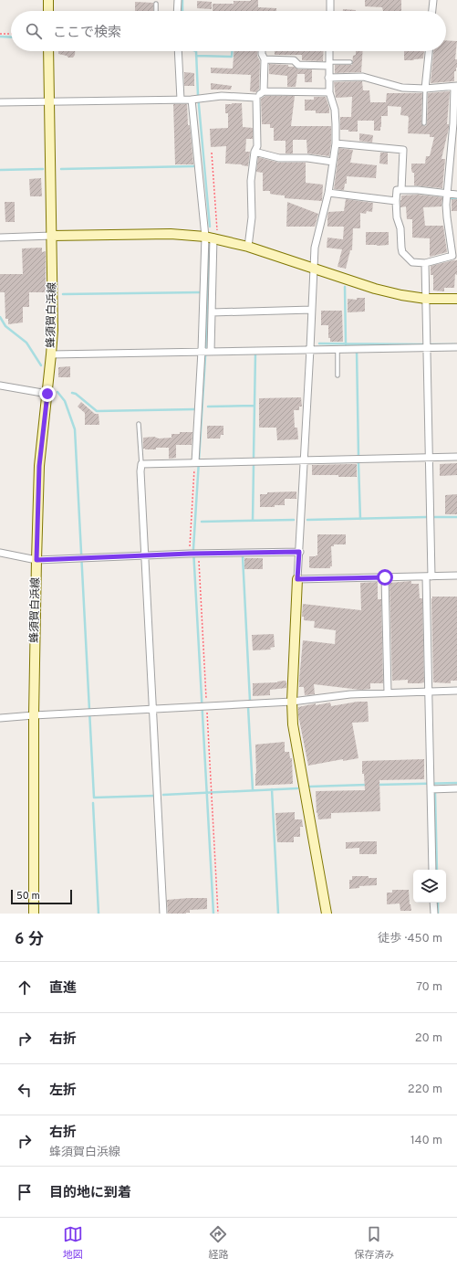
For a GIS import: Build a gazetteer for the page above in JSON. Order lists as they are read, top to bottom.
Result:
{
  "streets": {
    "main road": ["蜂須賀白浜線"]
  },
  "scale_bar": "50 m",
  "page": {
    "search": "ここで検索",
    "scale": "50 m",
    "heading": ["6 分", "徒歩 · 450 m"],
    "list": [
      ["直進", "70 m"],
      ["右折", "20 m"],
      ["左折", "220 m"],
      ["右折", "蜂須賀白浜線", "140 m"],
      "目的地に到着"
    ],
    "nav": ["地図", "経路", "保存済み"]
  }
}
